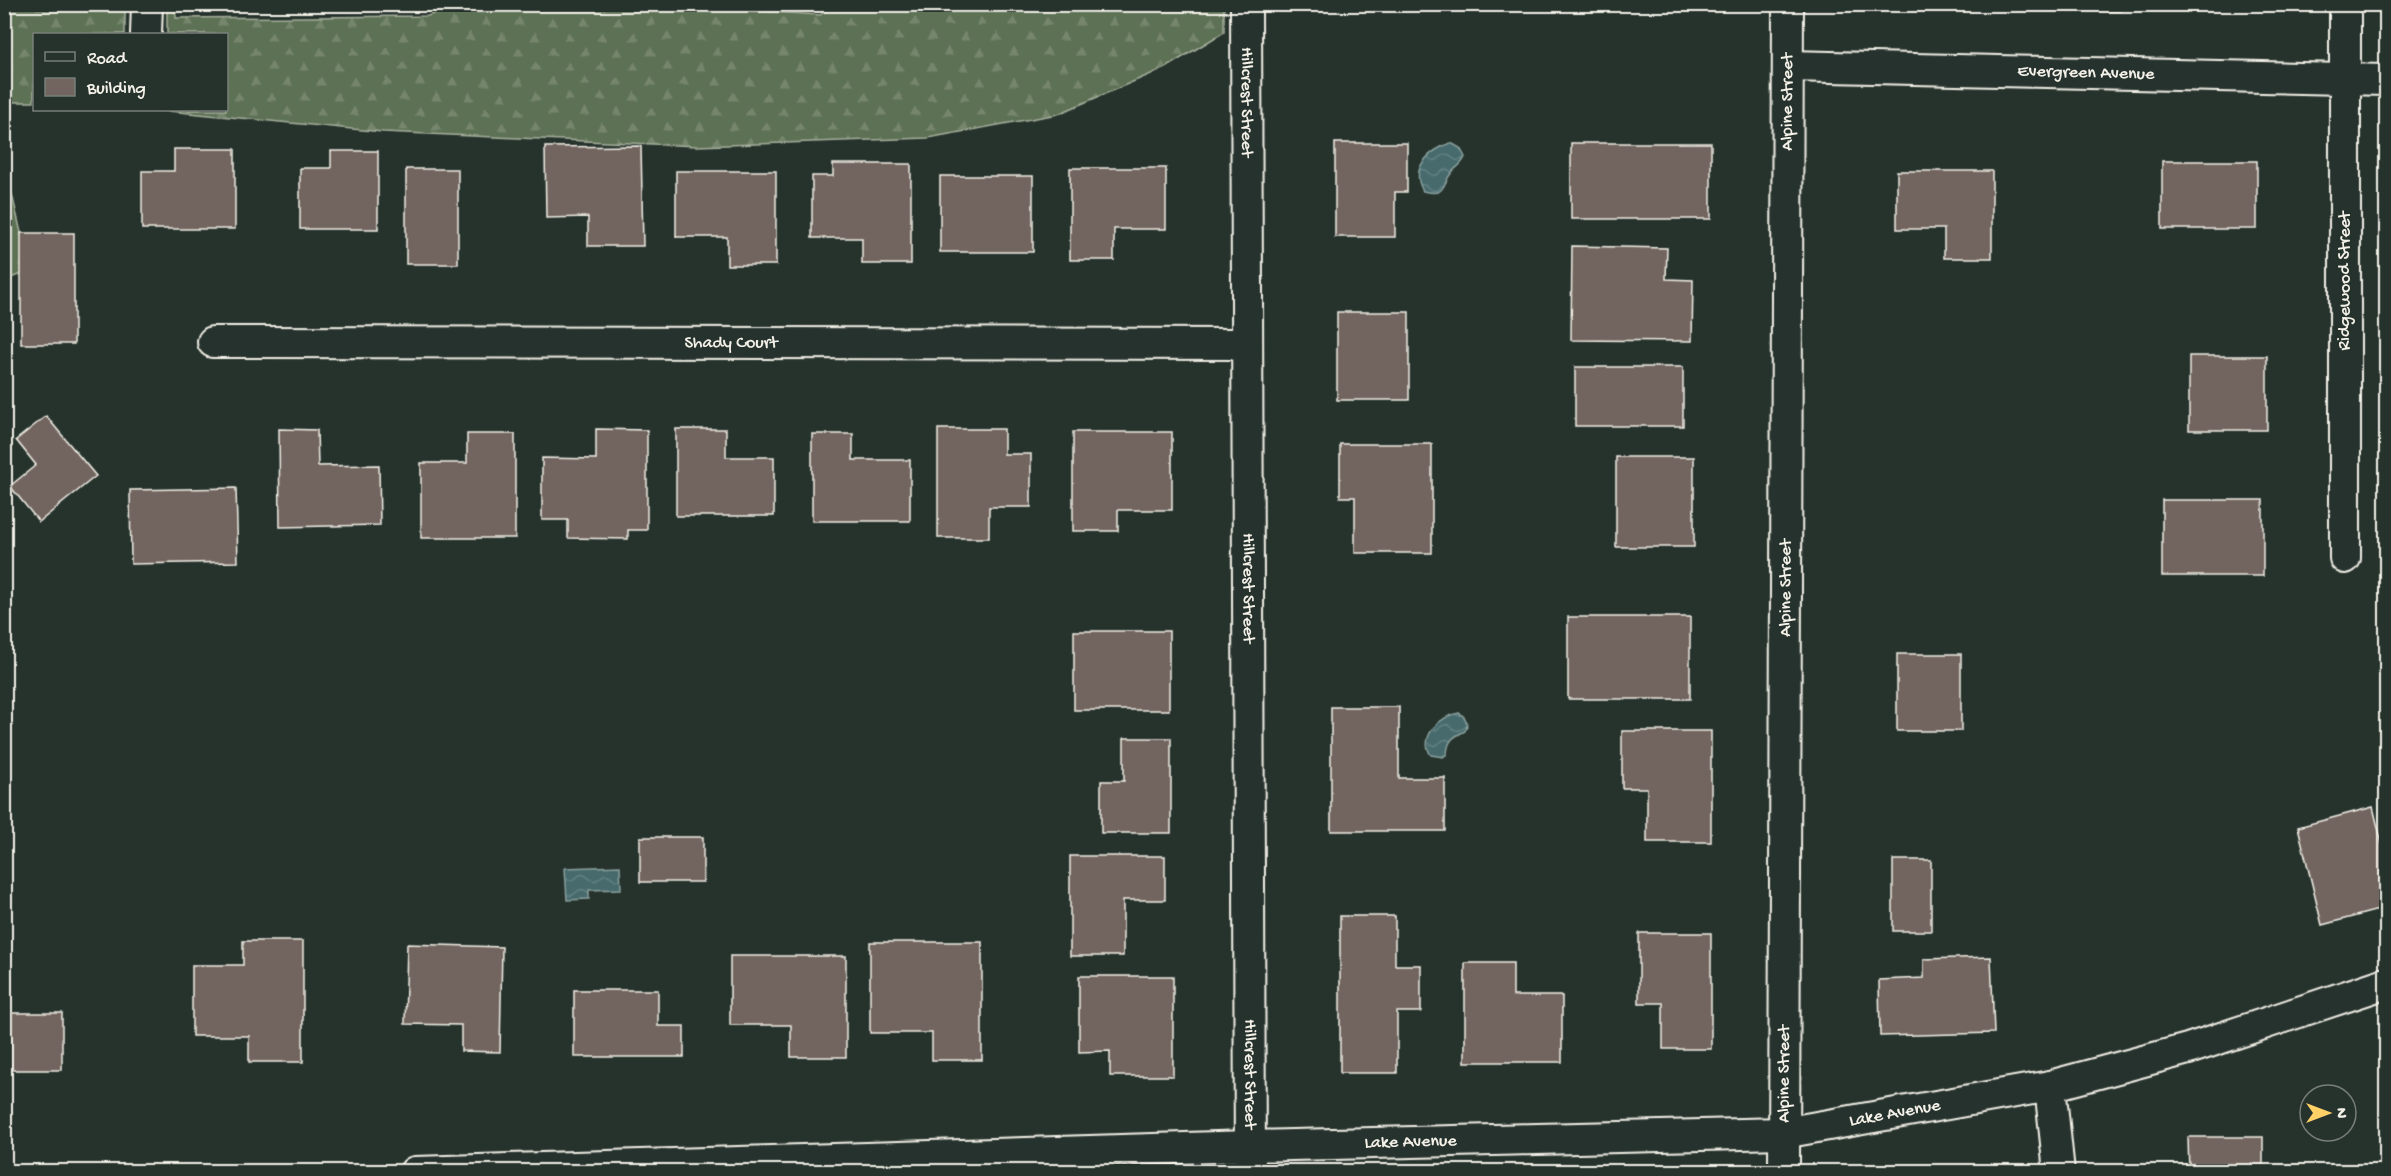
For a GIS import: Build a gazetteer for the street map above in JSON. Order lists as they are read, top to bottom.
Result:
{
  "streets": {
    "street": [
      "Evergreen Avenue",
      "Hillcrest Street",
      "Alpine Street",
      "Ridgewood Street",
      "Shady Court",
      "Lake Avenue"
    ]
  },
  "crossings": [
    ["Evergreen Avenue", "Alpine Street"],
    ["Evergreen Avenue", "Ridgewood Street"],
    ["Hillcrest Street", "Shady Court"],
    ["Hillcrest Street", "Lake Avenue"],
    ["Alpine Street", "Lake Avenue"]
  ],
  "legend": ["Road", "Building"],
  "north": "right"
}
